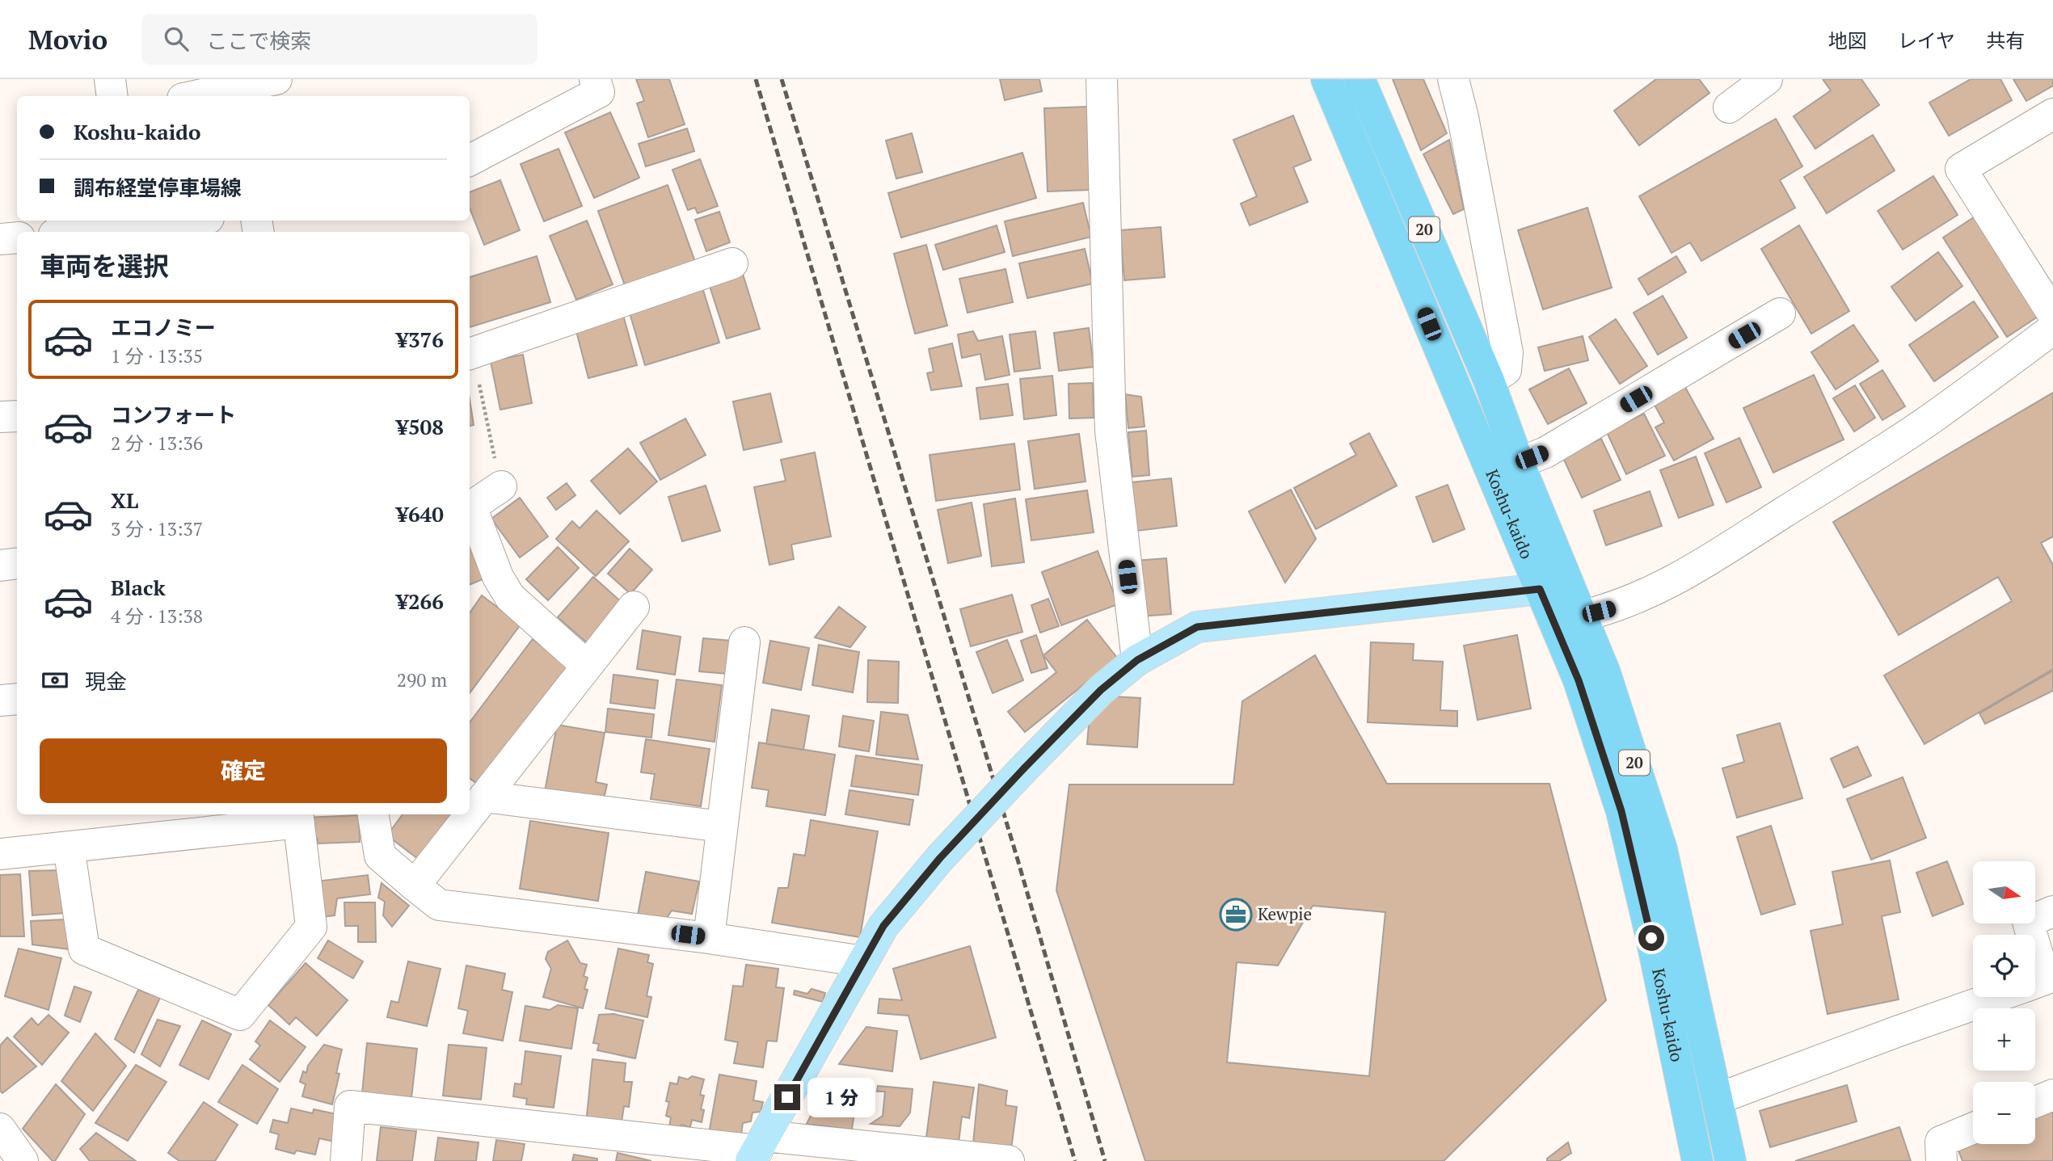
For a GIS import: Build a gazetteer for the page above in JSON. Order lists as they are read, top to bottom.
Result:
{
  "streets": {
    "highway": ["20", "Koshu-kaido"]
  },
  "places": {
    "office": ["Kewpie"]
  },
  "north": "right",
  "page": {
    "header": "Movio",
    "search": "ここで検索",
    "nav": ["地図", "レイヤ", "共有"],
    "banner": ["Koshu-kaido", "調布経堂停車場線"],
    "heading": "車両を選択",
    "list": [
      {
        "name": "エコノミー",
        "note": "1 分 · 13:35",
        "value": "¥376"
      },
      {
        "name": "コンフォート",
        "note": "2 分 · 13:36",
        "value": "¥508"
      },
      {
        "name": "XL",
        "note": "3 分 · 13:37",
        "value": "¥640"
      },
      {
        "name": "Black",
        "note": "4 分 · 13:38",
        "value": "¥266"
      }
    ],
    "pay": ["現金", "290 m"],
    "buttons": "確定",
    "map_buttons": ["+", "−"],
    "bubble": "1 分"
  }
}
